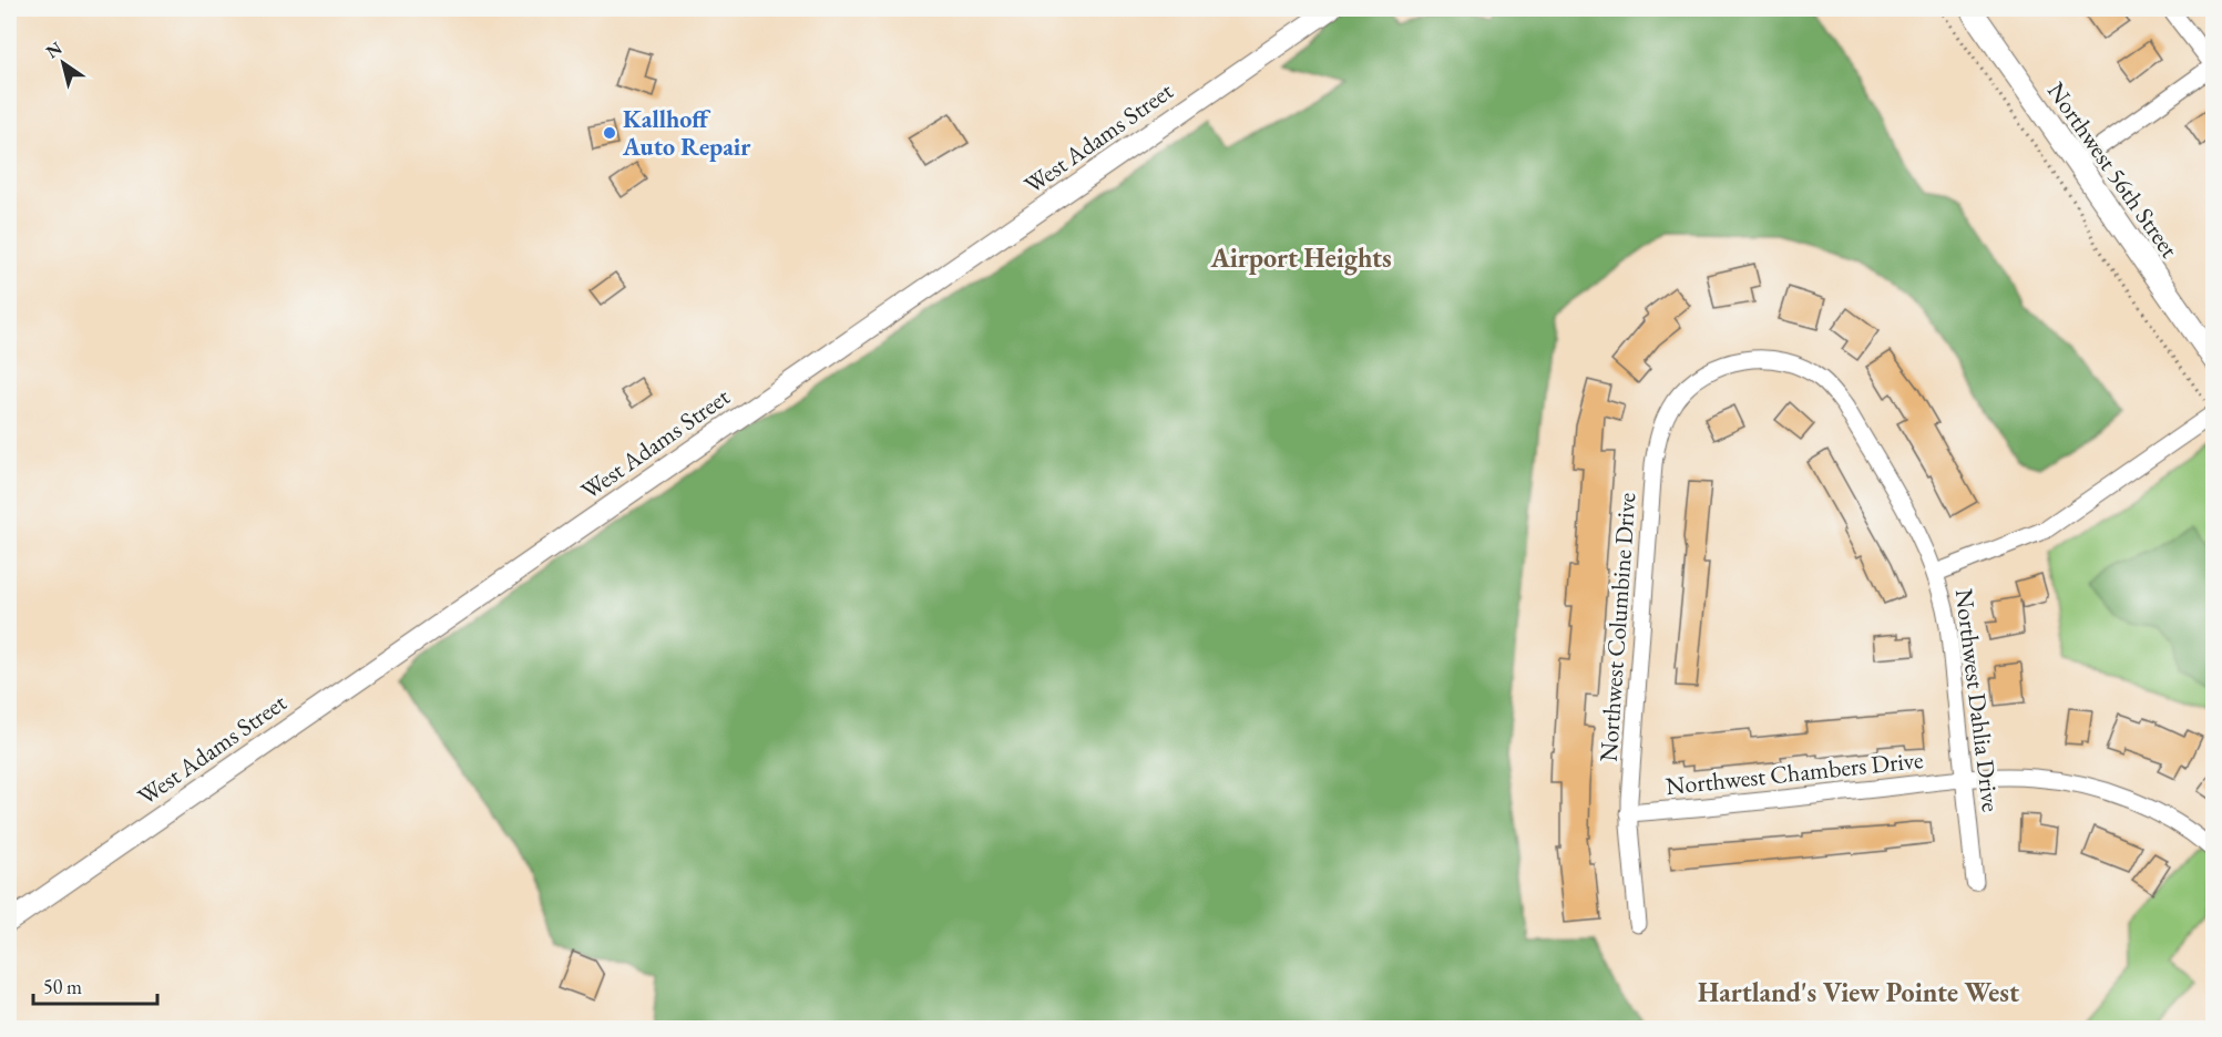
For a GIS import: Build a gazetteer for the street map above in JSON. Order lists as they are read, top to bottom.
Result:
{
  "streets": {
    "main road": ["Northwest 56th Street"],
    "street": [
      "West Adams Street",
      "Northwest Columbine Drive",
      "Northwest Dahlia Drive",
      "Northwest Chambers Drive"
    ]
  },
  "crossings": [
    ["Northwest Columbine Drive", "Northwest Dahlia Drive"],
    ["Northwest Columbine Drive", "Northwest Chambers Drive"],
    ["Northwest Dahlia Drive", "Northwest Chambers Drive"]
  ],
  "districts": ["Airport Heights", "Hartland's View Pointe West"],
  "places": ["Kallhoff Auto Repair"],
  "scale_bar": "50 m",
  "north": "top left"
}
